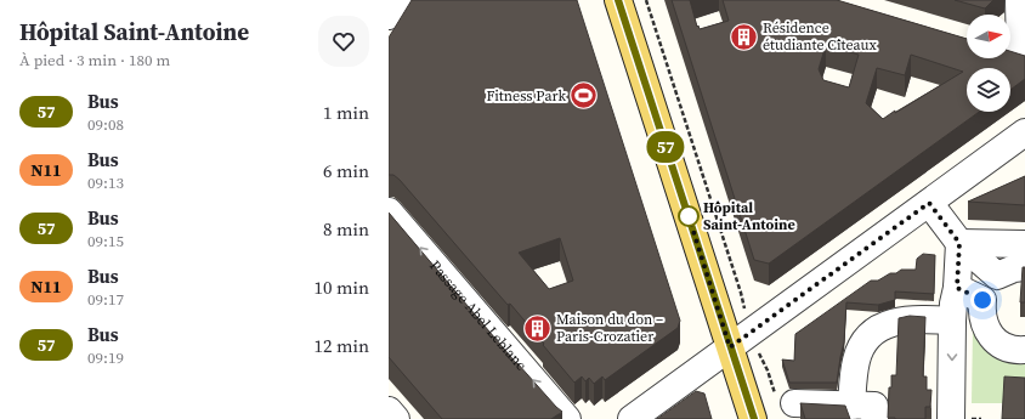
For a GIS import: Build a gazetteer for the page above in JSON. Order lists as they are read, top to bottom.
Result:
{
  "streets": {
    "street": ["Passage Abel Leblanc"]
  },
  "one_way": ["Passage Abel Leblanc"],
  "places": {
    "building": ["Résidence étudiante Cîteaux", "Maison du don – Paris-Crozatier"],
    "sports": ["Fitness Park"],
    "other": ["Hôpital Saint-Antoine"]
  },
  "lines": ["bus line 57"],
  "north": "right",
  "page": {
    "heading": ["Hôpital Saint-Antoine", "À pied · 3 min · 180 m"],
    "on_map": "57",
    "list": [
      {
        "mark": "57",
        "name": "Bus",
        "note": "09:08",
        "value": "1 min"
      },
      {
        "mark": "N11",
        "name": "Bus",
        "note": "09:13",
        "value": "6 min"
      },
      {
        "mark": "57",
        "name": "Bus",
        "note": "09:15",
        "value": "8 min"
      },
      {
        "mark": "N11",
        "name": "Bus",
        "note": "09:17",
        "value": "10 min"
      },
      {
        "mark": "57",
        "name": "Bus",
        "note": "09:19",
        "value": "12 min"
      }
    ]
  }
}
